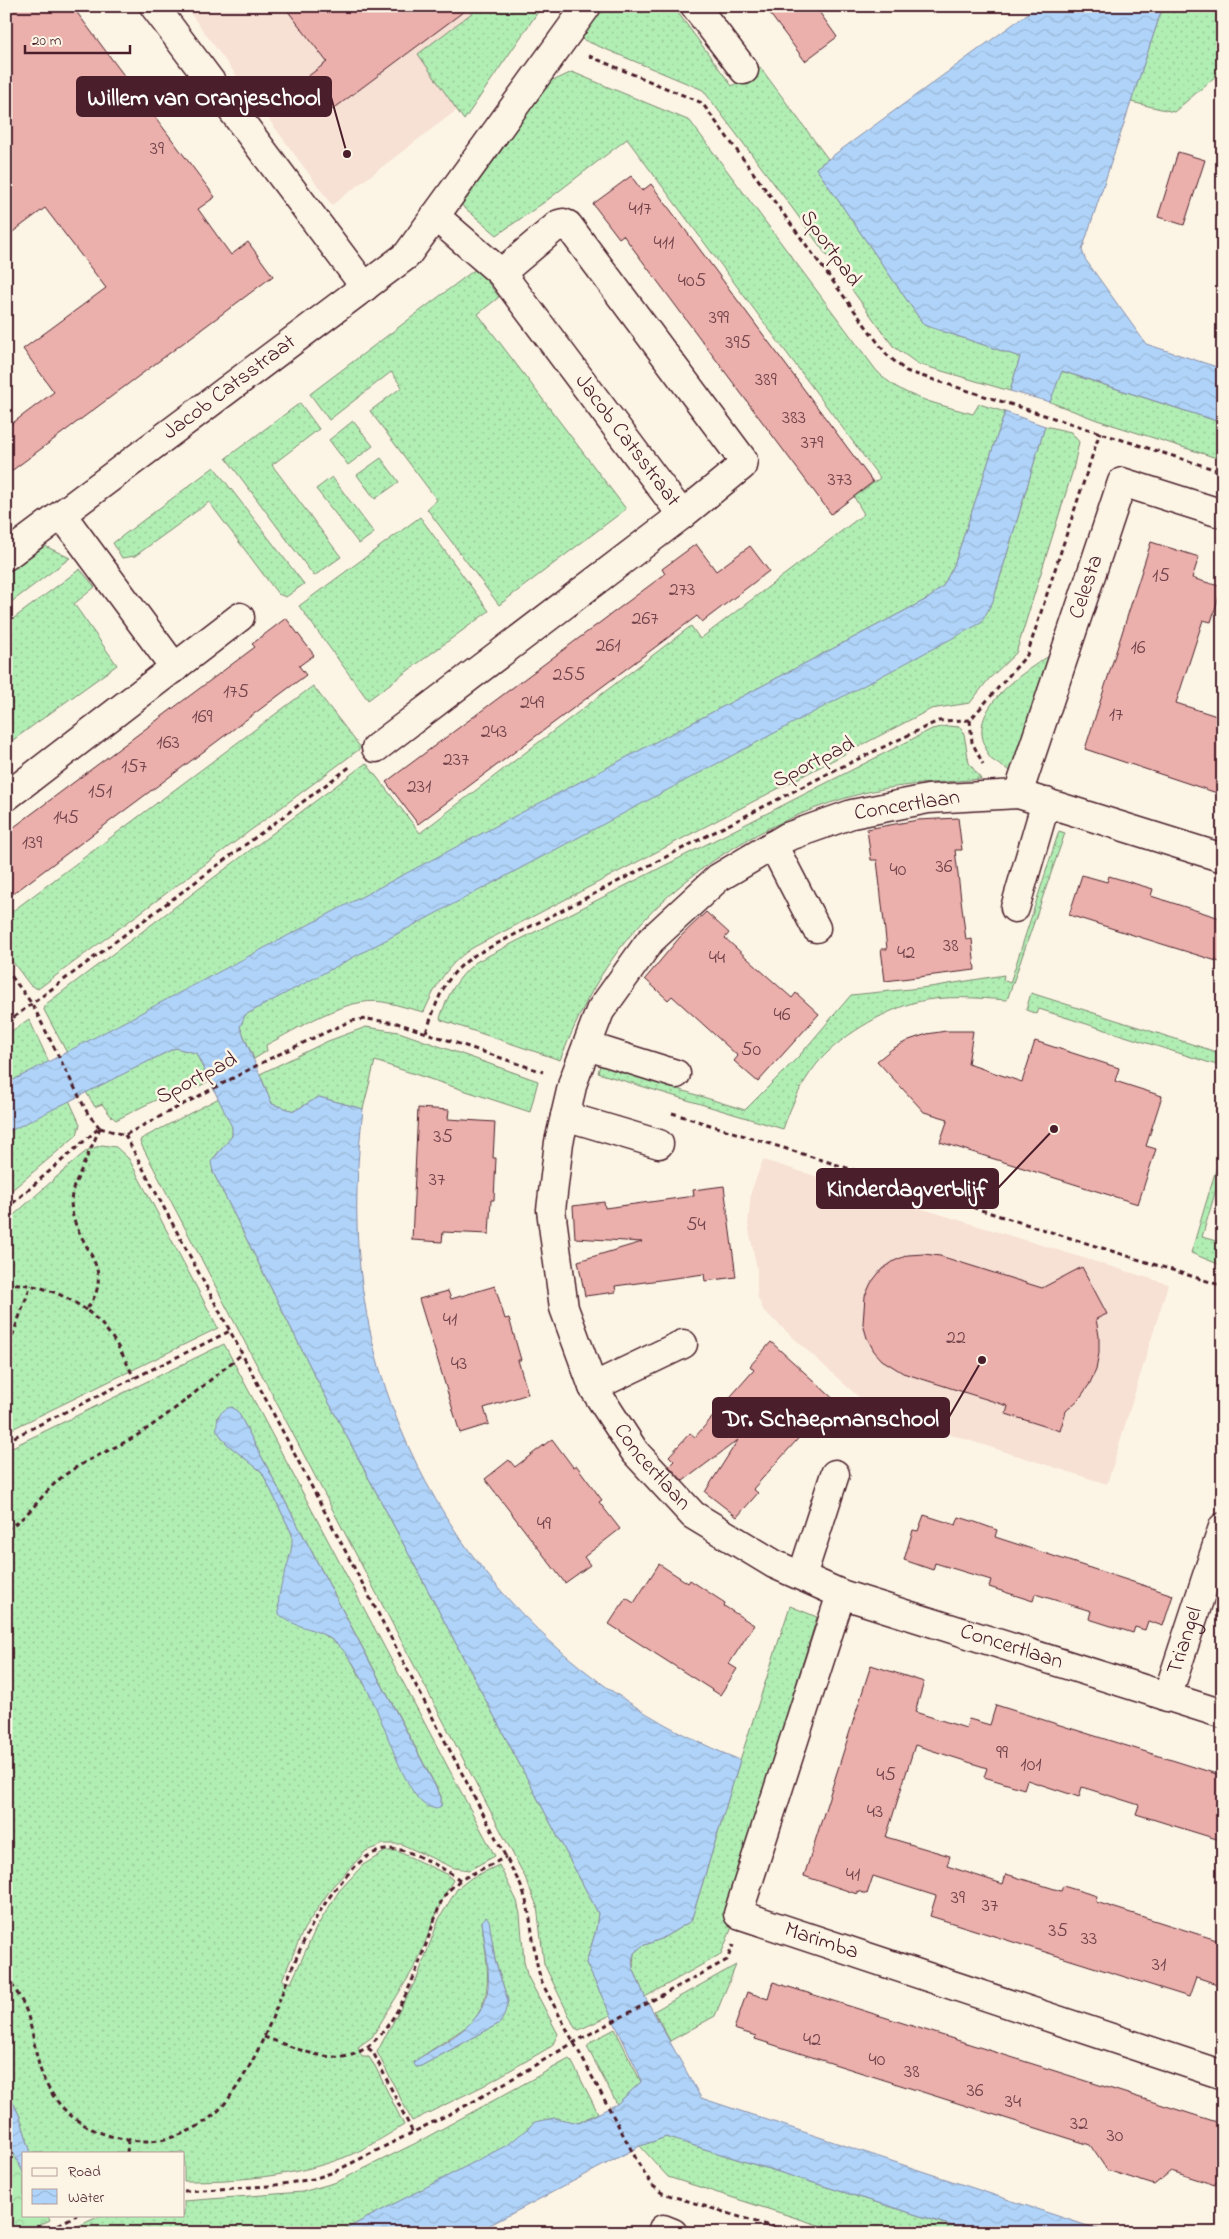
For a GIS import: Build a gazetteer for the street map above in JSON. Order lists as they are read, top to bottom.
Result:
{
  "streets": {
    "street": [
      "Jacob Catsstraat",
      "Celesta",
      "Concertlaan",
      "Triangel",
      "Marimba"
    ],
    "path": ["Sportpad"]
  },
  "crossings": [
    ["Sportpad", "Jacob Catsstraat"],
    ["Sportpad", "Concertlaan"],
    ["Celesta", "Concertlaan"],
    ["Concertlaan", "Triangel"]
  ],
  "places": ["Willem van Oranjeschool", "Kinderdagverblijf", "Dr. Schaepmanschool"],
  "house_numbers": [
    "39",
    "417",
    "411",
    "405",
    "399",
    "395",
    "389",
    "383",
    "379",
    "373",
    "15",
    "273",
    "267",
    "261",
    "16",
    "255",
    "175",
    "249",
    "17",
    "169",
    "243",
    "163",
    "237",
    "157",
    "231",
    "151",
    "145",
    "139",
    "36",
    "40",
    "38",
    "42",
    "44",
    "46",
    "50",
    "35",
    "37",
    "54",
    "41",
    "22",
    "43",
    "49",
    "99",
    "101",
    "45",
    "43",
    "41",
    "39",
    "37",
    "35",
    "33",
    "31",
    "42",
    "40",
    "38",
    "36",
    "34",
    "32",
    "30"
  ],
  "legend": ["Road", "Water"],
  "scale_bar": "20 m"
}
